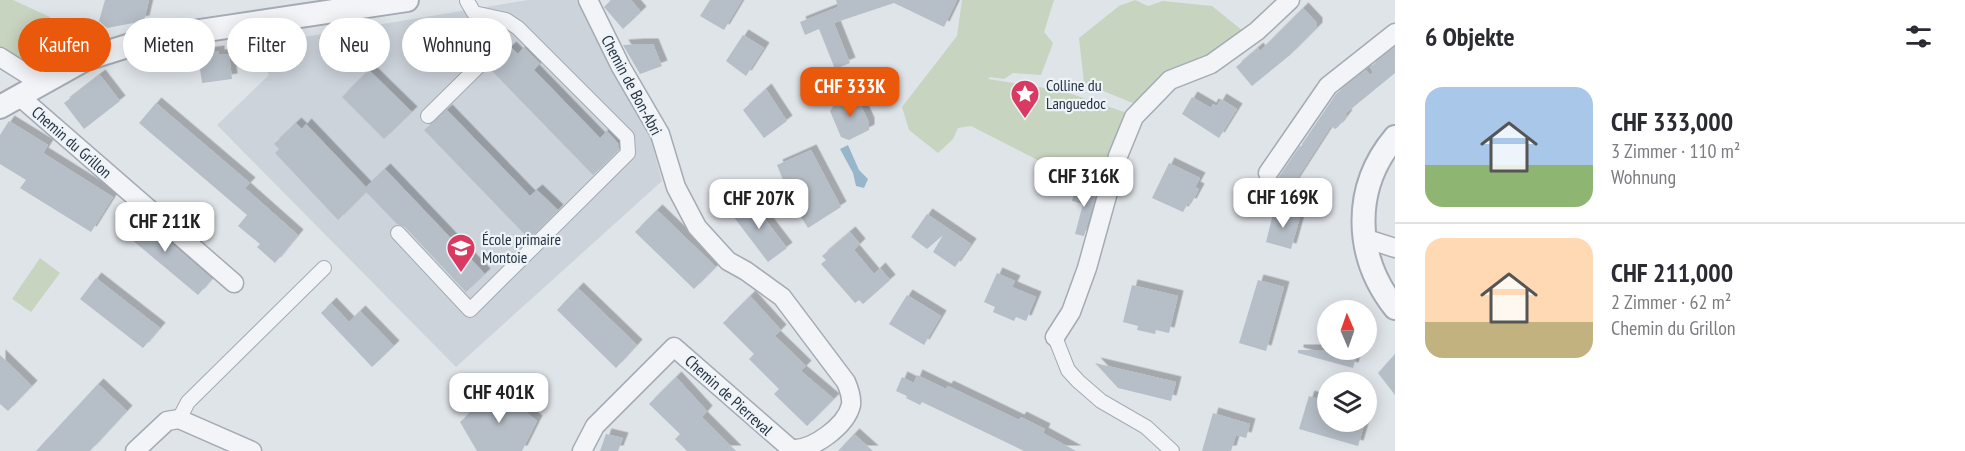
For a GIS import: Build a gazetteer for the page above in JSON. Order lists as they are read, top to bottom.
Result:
{
  "streets": {
    "street": ["Chemin de Bon-Abri", "Chemin du Grillon", "Chemin de Pierreval"]
  },
  "crossings": [
    ["Chemin de Bon-Abri", "Chemin de Pierreval"]
  ],
  "places": {
    "place": ["Colline du Languedoc"],
    "school or university": ["École primaire Montoie"]
  },
  "north": "top",
  "page": {
    "heading": "6 Objekte",
    "chip": [
      "Kaufen",
      "Mieten",
      "Filter",
      "Neu",
      "Wohnung"
    ],
    "price": [
      "CHF 333K",
      "CHF 316K",
      "CHF 169K",
      "CHF 207K",
      "CHF 211K",
      "CHF 401K"
    ],
    "list": [
      {
        "name": "CHF 333,000",
        "note": "3 Zimmer · 110 m² · Wohnung"
      },
      {
        "name": "CHF 211,000",
        "note": "2 Zimmer · 62 m² · Chemin du Grillon"
      }
    ]
  }
}
